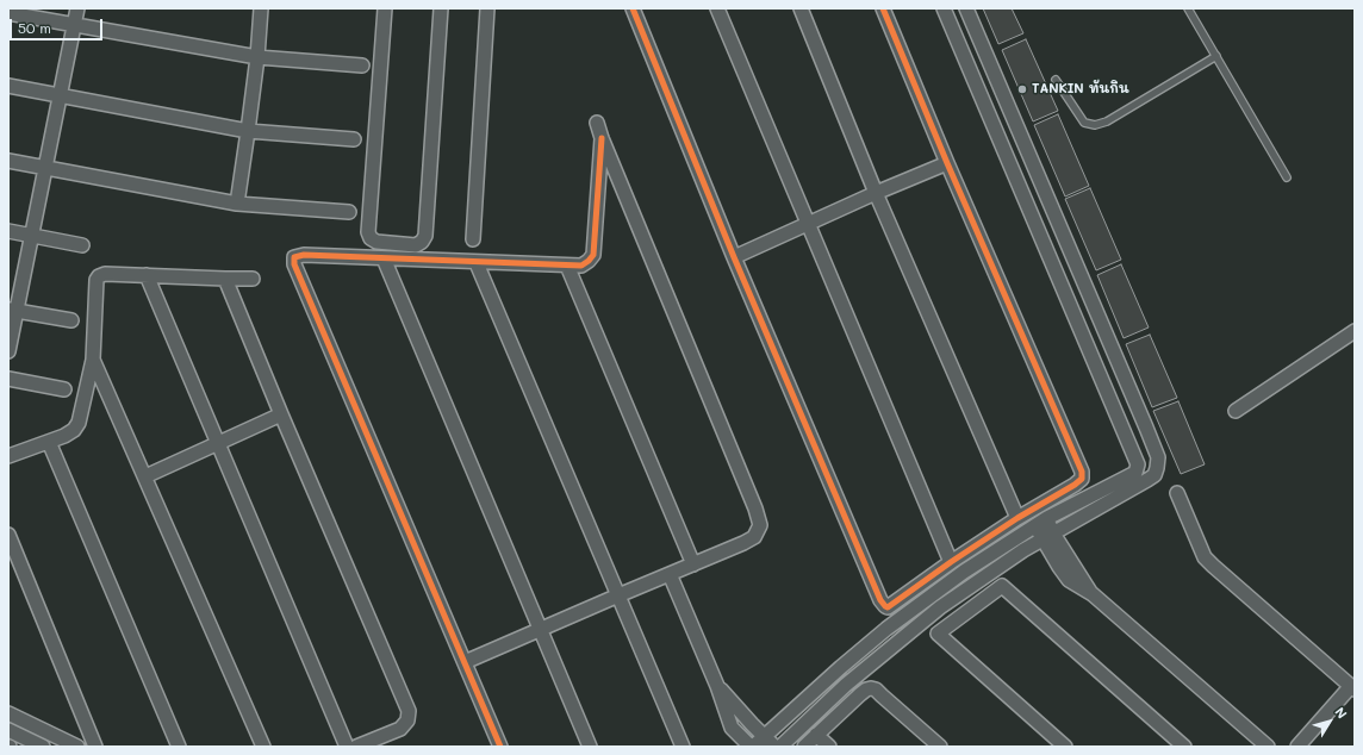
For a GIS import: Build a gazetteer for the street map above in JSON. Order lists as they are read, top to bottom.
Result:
{
  "places": ["TANKIN ทันกิน"],
  "scale_bar": "50 m",
  "north": "top right"
}
